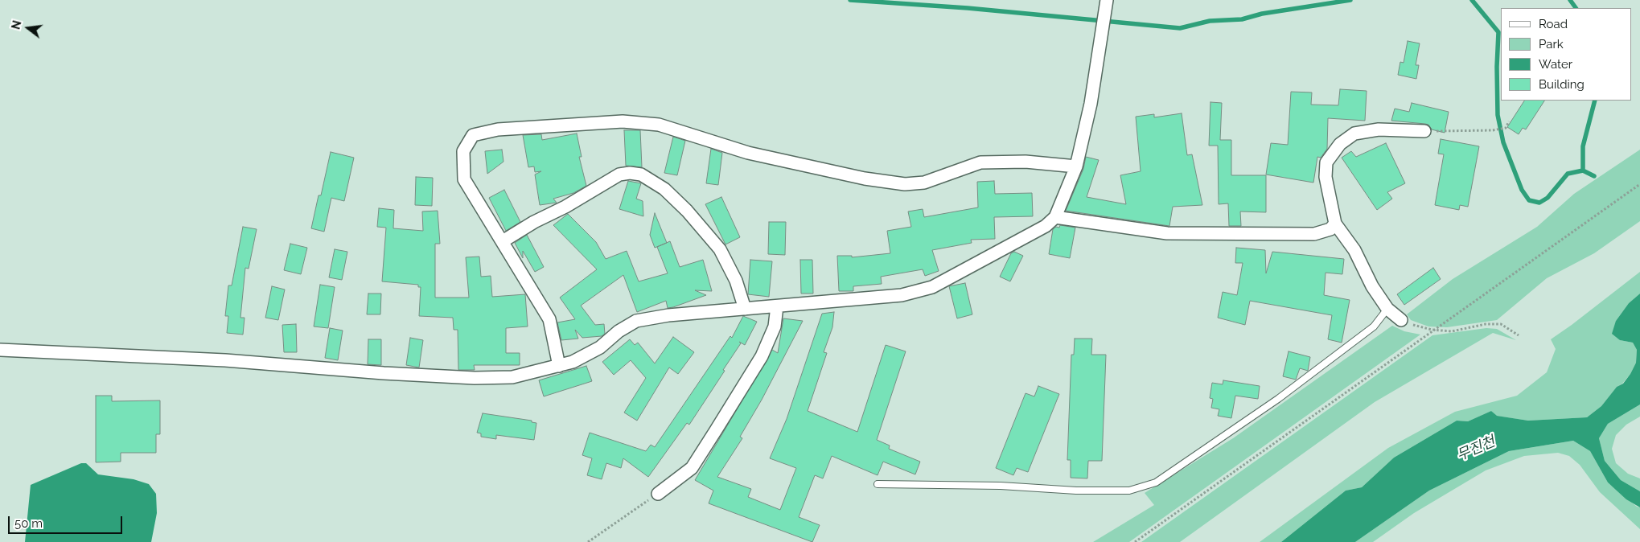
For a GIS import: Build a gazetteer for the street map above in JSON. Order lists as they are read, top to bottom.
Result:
{
  "water": ["무진천"],
  "legend": [
    "Road",
    "Park",
    "Water",
    "Building"
  ],
  "scale_bar": "50 m",
  "north": "left"
}
